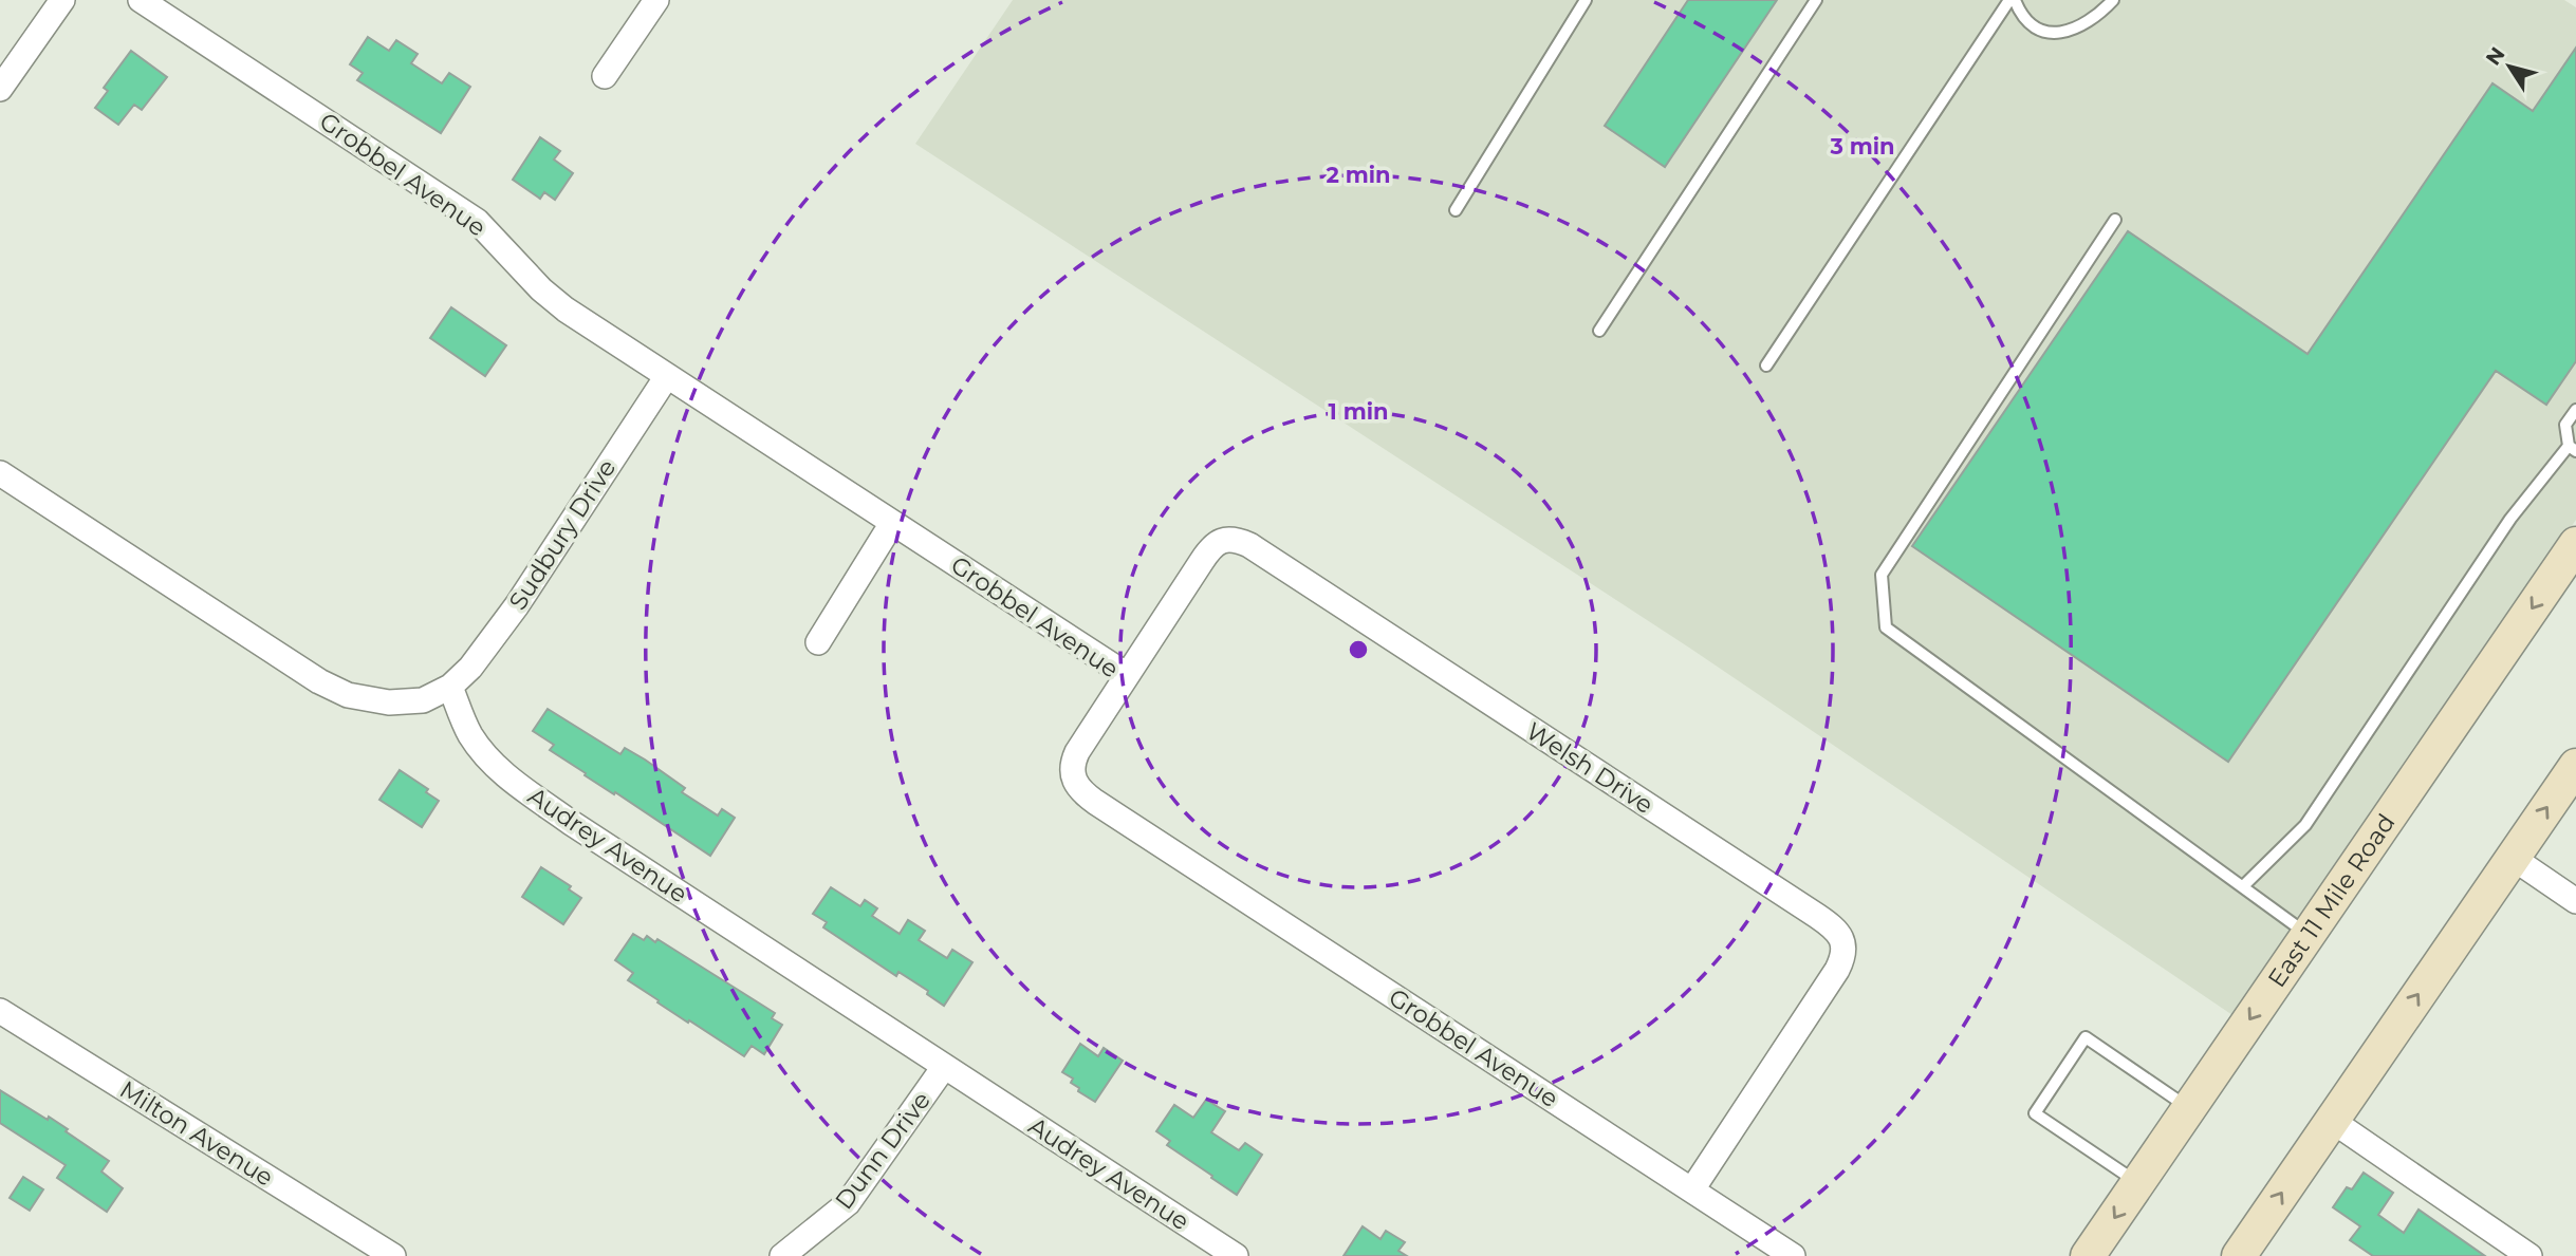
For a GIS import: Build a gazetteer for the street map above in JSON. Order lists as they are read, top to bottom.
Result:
{
  "streets": {
    "main road": ["East 11 Mile Road"],
    "street": [
      "Grobbel Avenue",
      "Sudbury Drive",
      "Welsh Drive",
      "Audrey Avenue",
      "Milton Avenue",
      "Dunn Drive"
    ]
  },
  "crossings": [
    ["Grobbel Avenue", "Sudbury Drive"],
    ["Grobbel Avenue", "Welsh Drive"],
    ["Sudbury Drive", "Audrey Avenue"],
    ["Audrey Avenue", "Dunn Drive"]
  ],
  "north": "top left",
  "rings": ["3 min", "2 min", "1 min"]
}
